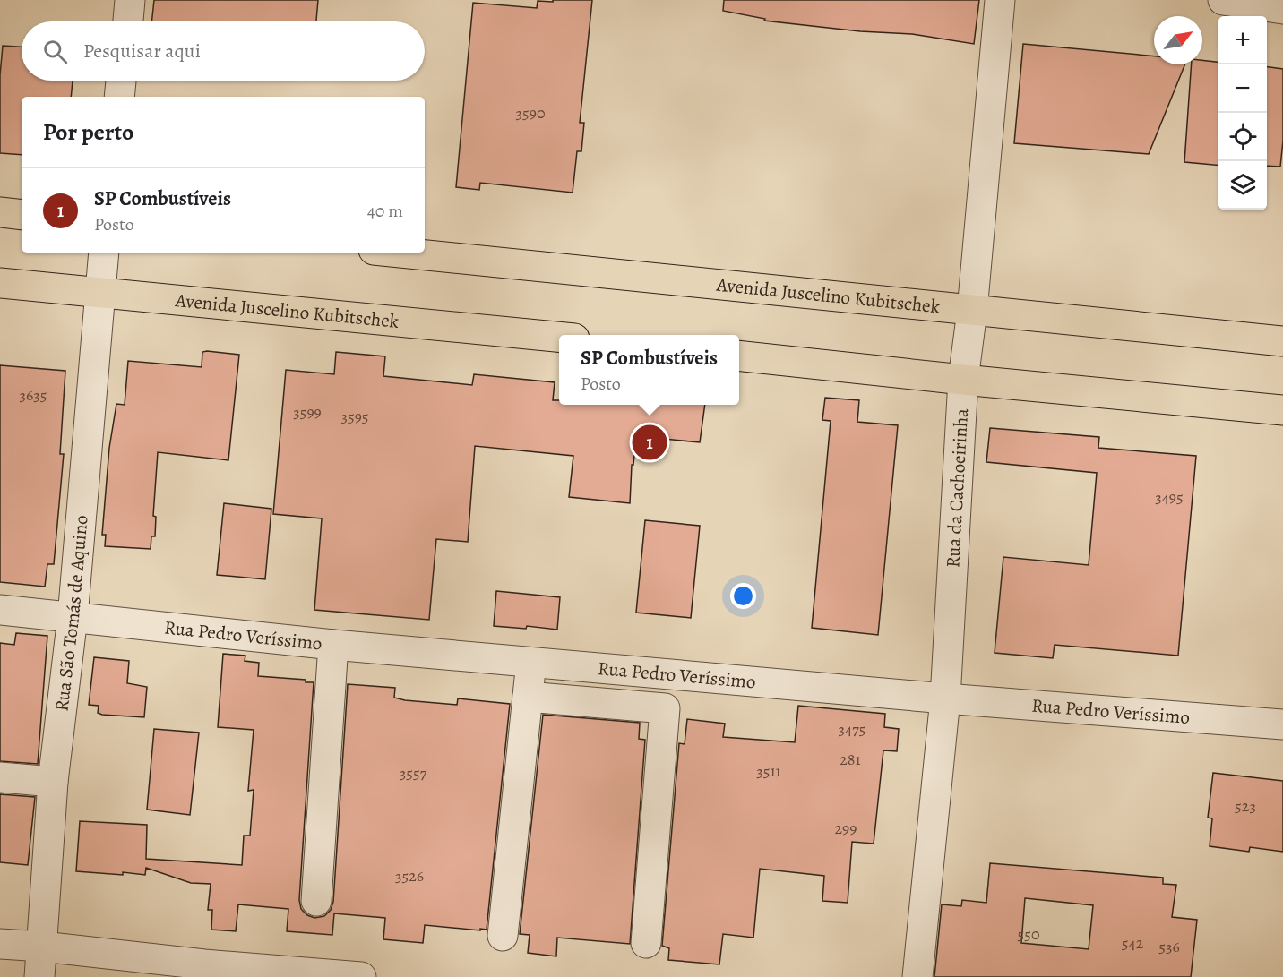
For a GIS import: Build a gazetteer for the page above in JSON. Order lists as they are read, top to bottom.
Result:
{
  "streets": {
    "main road": ["Avenida Juscelino Kubitschek"],
    "street": ["Rua da Cachoeirinha", "Rua São Tomás de Aquino", "Rua Pedro Veríssimo"]
  },
  "crossings": [
    ["Avenida Juscelino Kubitschek", "Rua da Cachoeirinha"],
    ["Avenida Juscelino Kubitschek", "Rua São Tomás de Aquino"],
    ["Rua da Cachoeirinha", "Rua Pedro Veríssimo"],
    ["Rua São Tomás de Aquino", "Rua Pedro Veríssimo"]
  ],
  "house_numbers": [
    "3590",
    "3635",
    "3599",
    "3595",
    "3495",
    "3475",
    "281",
    "3511",
    "3557",
    "523",
    "299",
    "3526",
    "550",
    "542",
    "536"
  ],
  "north": "top right",
  "page": {
    "map_buttons": ["+", "−"],
    "search": "Pesquisar aqui",
    "heading": "Por perto",
    "list": [
      {
        "mark": "1",
        "name": "SP Combustíveis",
        "note": "Posto",
        "value": "40 m"
      }
    ],
    "popup": ["SP Combustíveis", "Posto"],
    "pins": "1"
  }
}
